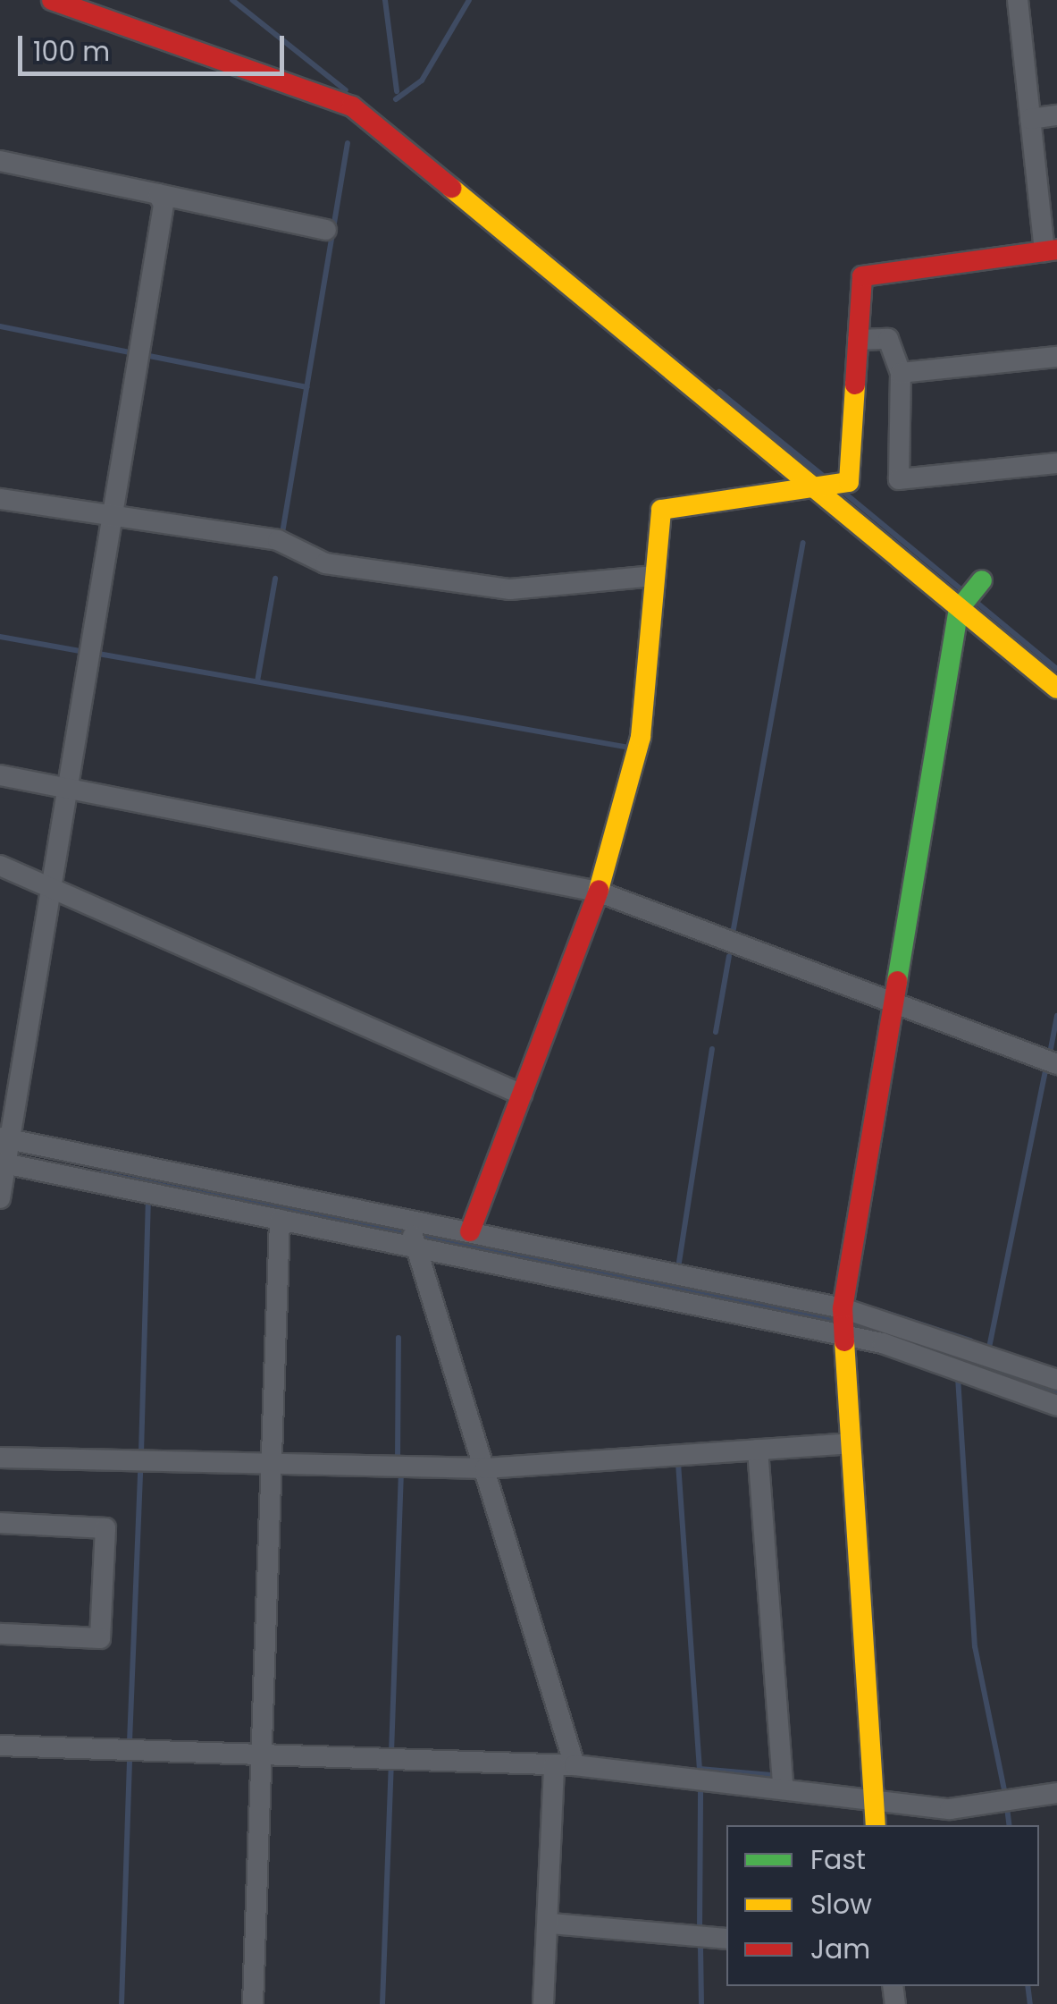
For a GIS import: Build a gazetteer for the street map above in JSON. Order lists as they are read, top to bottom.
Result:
{
  "legend": ["Fast", "Slow", "Jam"],
  "scale_bar": "100 m"
}
